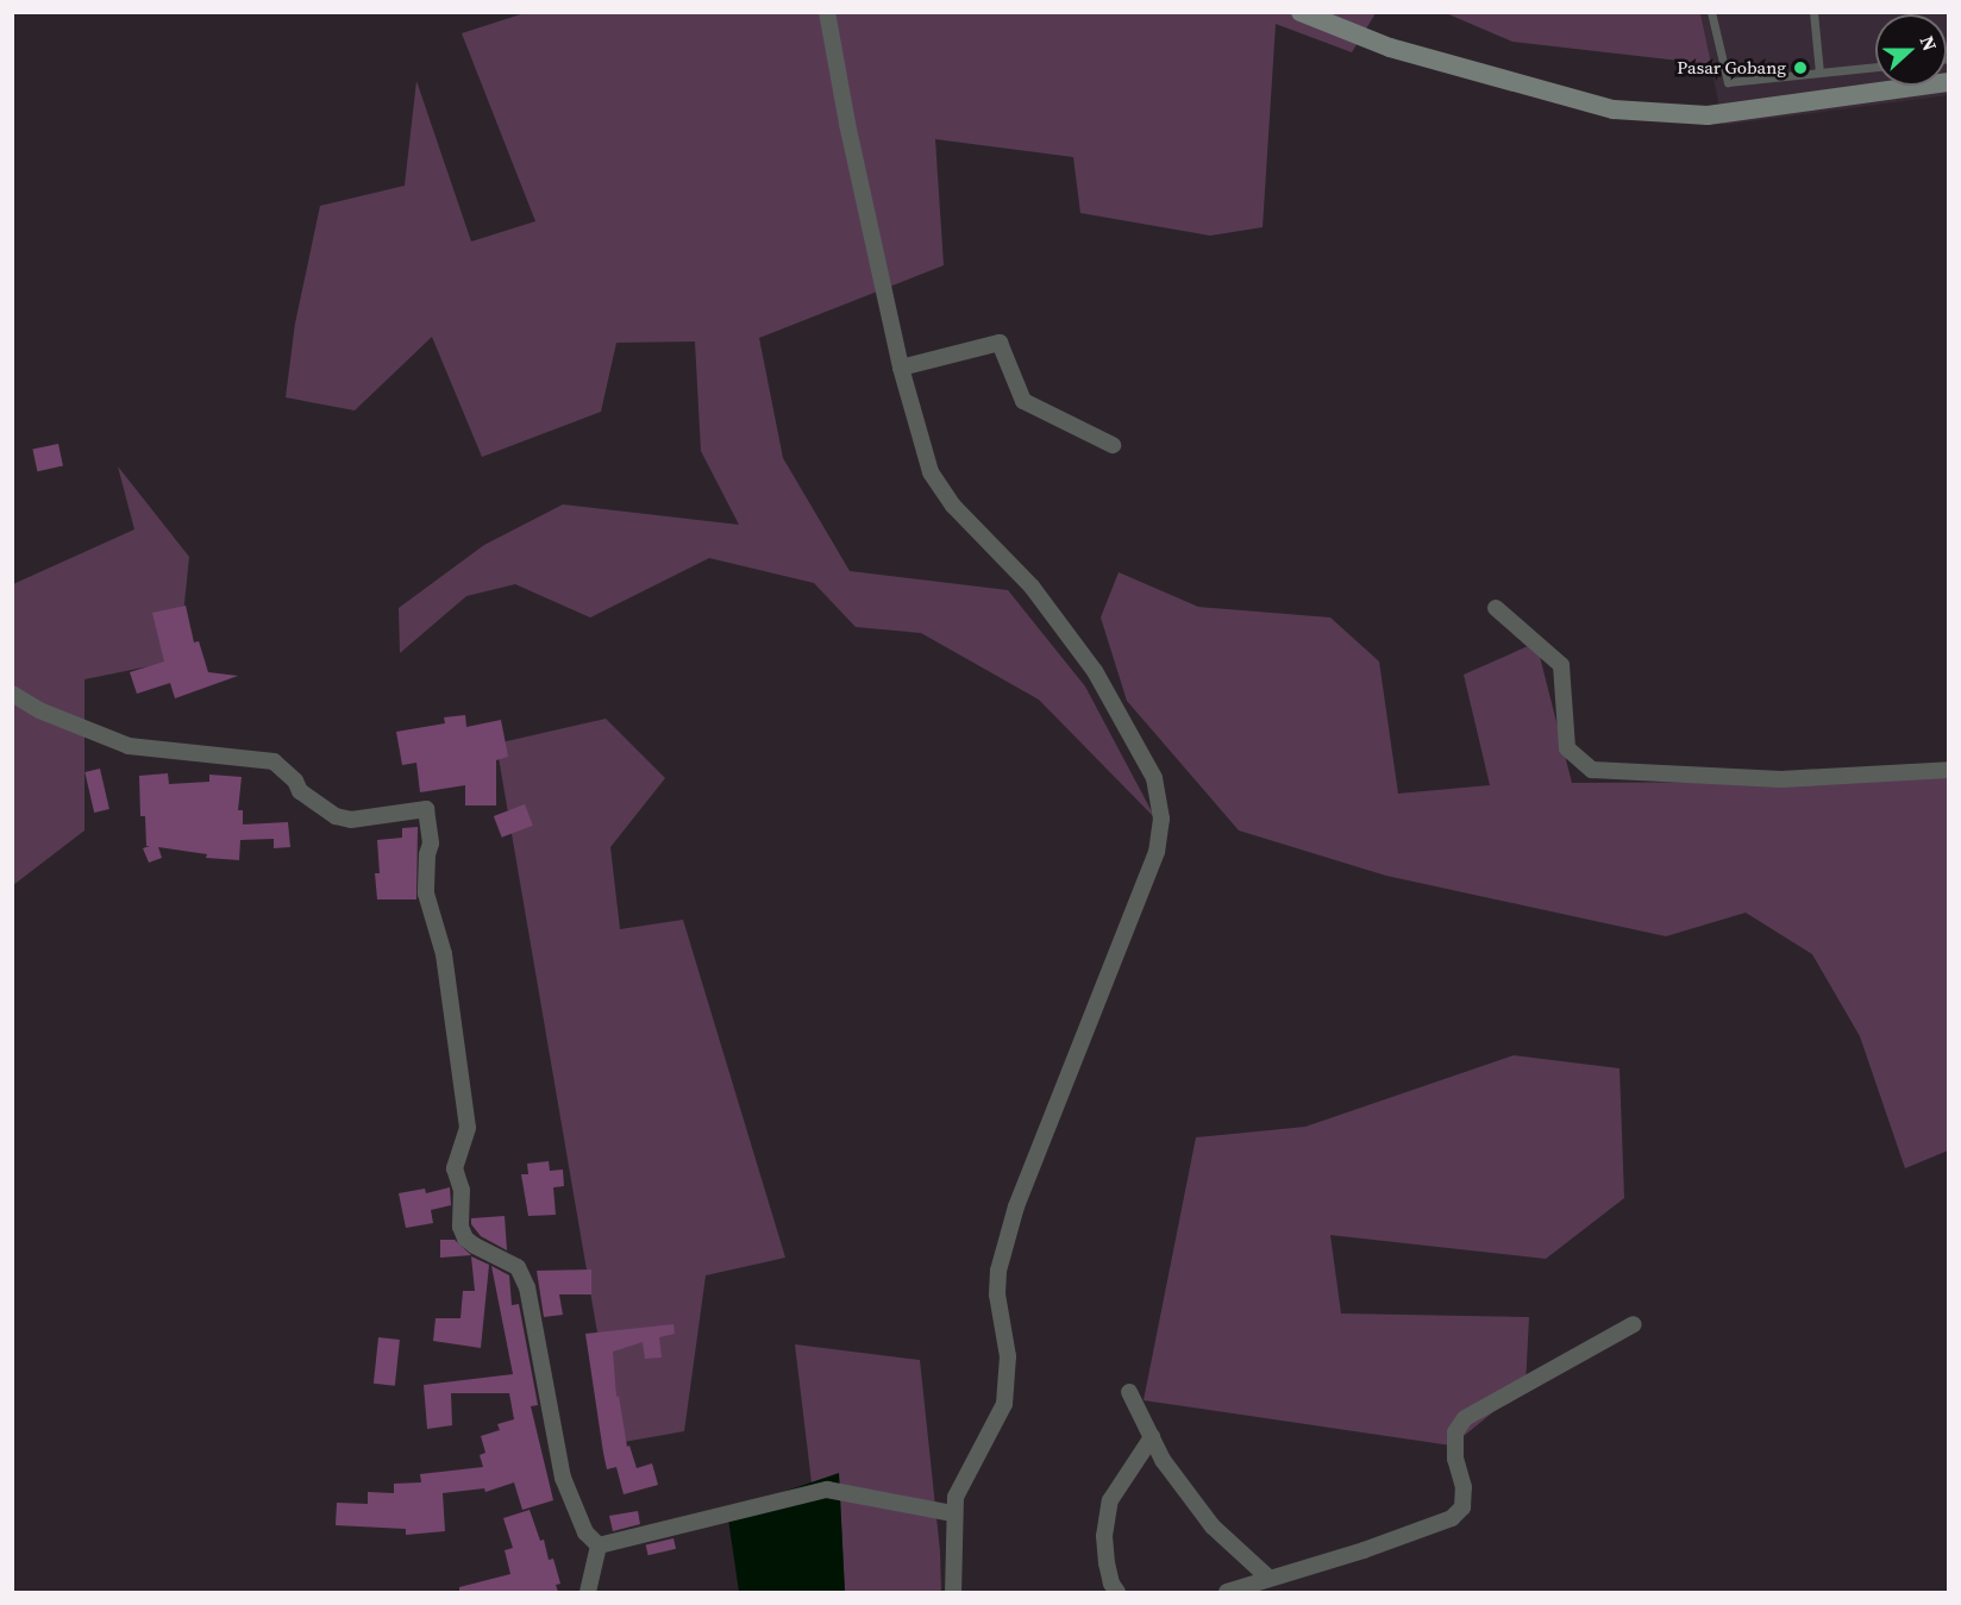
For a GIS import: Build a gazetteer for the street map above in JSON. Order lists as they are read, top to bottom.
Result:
{
  "places": ["Pasar Gobang"],
  "north": "right"
}
